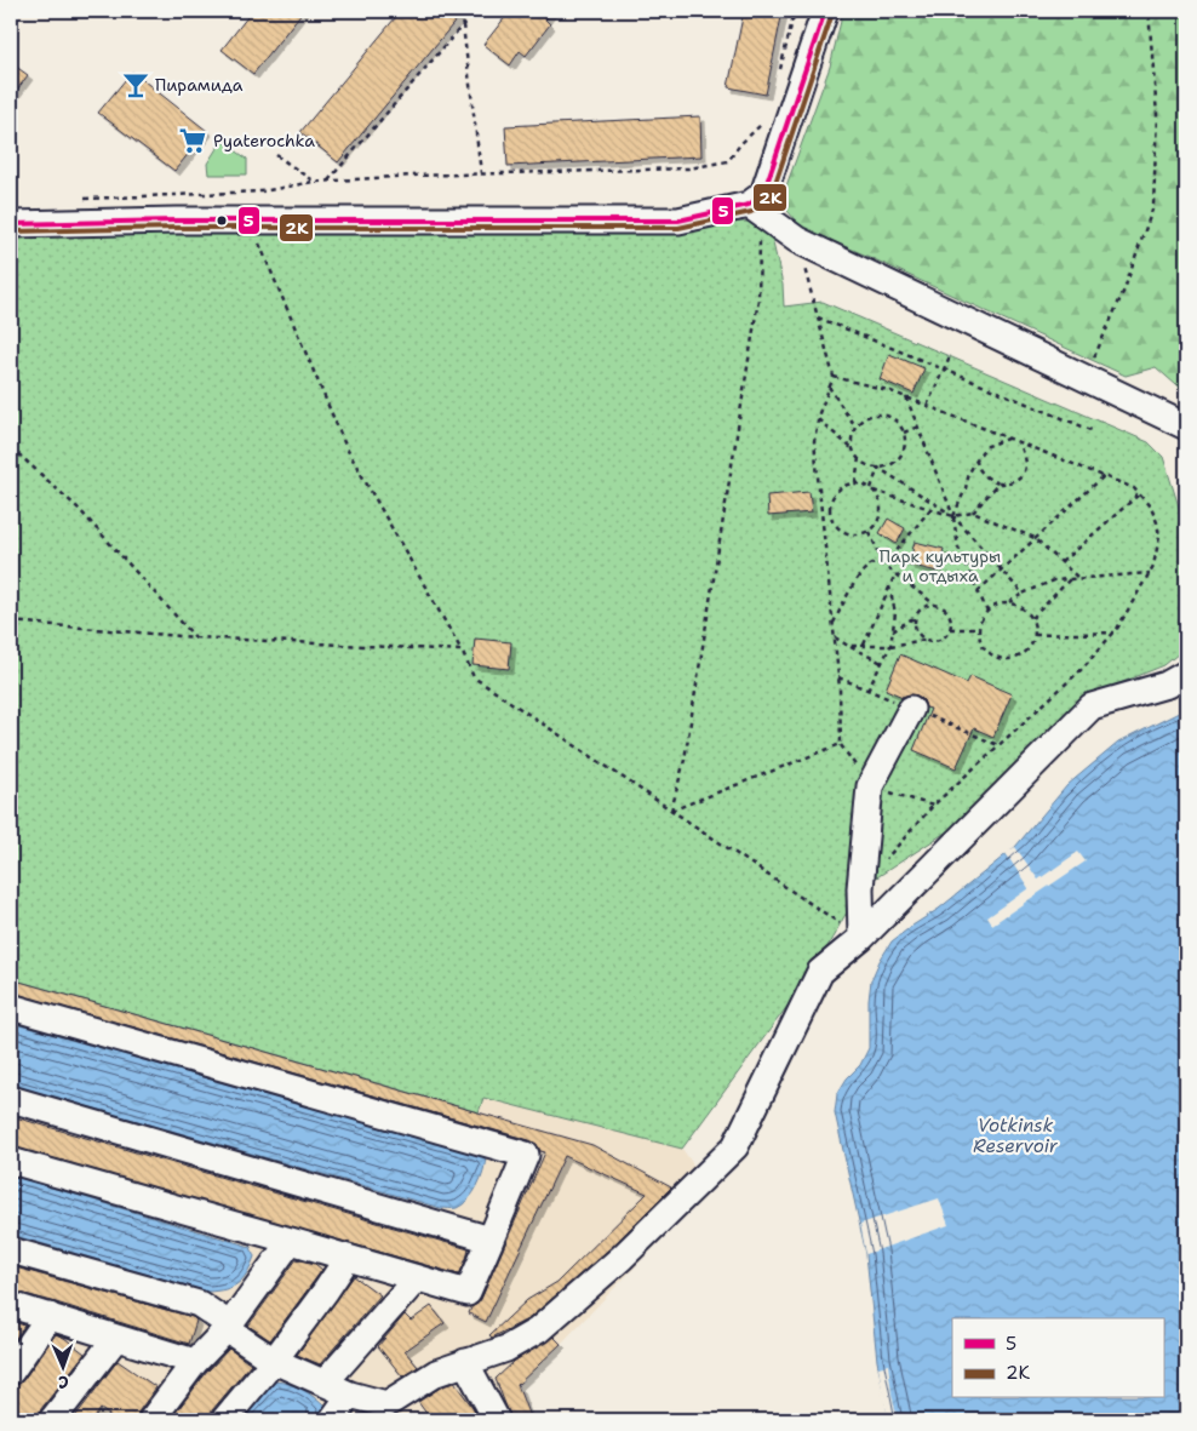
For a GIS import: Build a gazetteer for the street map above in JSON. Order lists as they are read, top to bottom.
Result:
{
  "water": ["Votkinsk Reservoir"],
  "parks": ["Парк культуры и отдыха"],
  "places": {
    "bar": ["Пирамида"],
    "supermarket": ["Pyaterochka"]
  },
  "lines": ["transit line 5", "transit line 2К"],
  "legend": ["5", "2К"],
  "north": "bottom"
}
